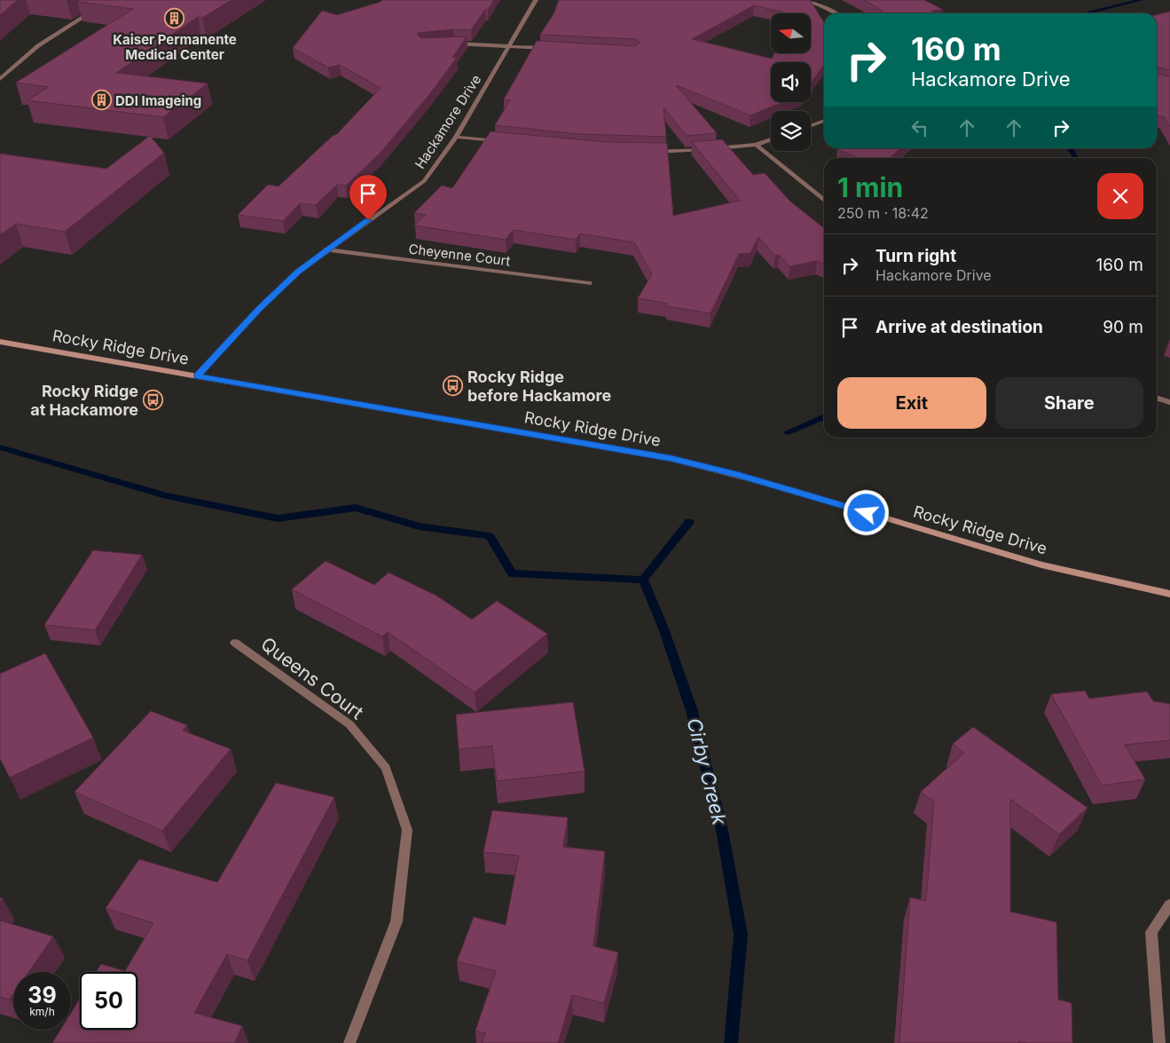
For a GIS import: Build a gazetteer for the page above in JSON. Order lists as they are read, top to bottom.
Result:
{
  "streets": {
    "main road": ["Rocky Ridge Drive"],
    "street": ["Hackamore Drive", "Cheyenne Court", "Queens Court"]
  },
  "crossings": [
    ["Hackamore Drive", "Cheyenne Court"],
    ["Hackamore Drive", "Rocky Ridge Drive"]
  ],
  "water": ["Cirby Creek"],
  "places": {
    "building": ["Kaiser Permanente Medical Center", "DDI Imageing"],
    "bus stop": ["Rocky Ridge before Hackamore", "Rocky Ridge at Hackamore"]
  },
  "north": "left",
  "page": {
    "turn": ["160 m", "Hackamore Drive"],
    "heading": ["1 min", "250 m · 18:42"],
    "list": [
      {
        "name": "Turn right",
        "note": "Hackamore Drive",
        "value": "160 m"
      },
      {
        "name": "Arrive at destination",
        "value": "90 m"
      }
    ],
    "buttons": ["Exit", "Share"],
    "speed": "39 km/h",
    "limit": "50"
  }
}
